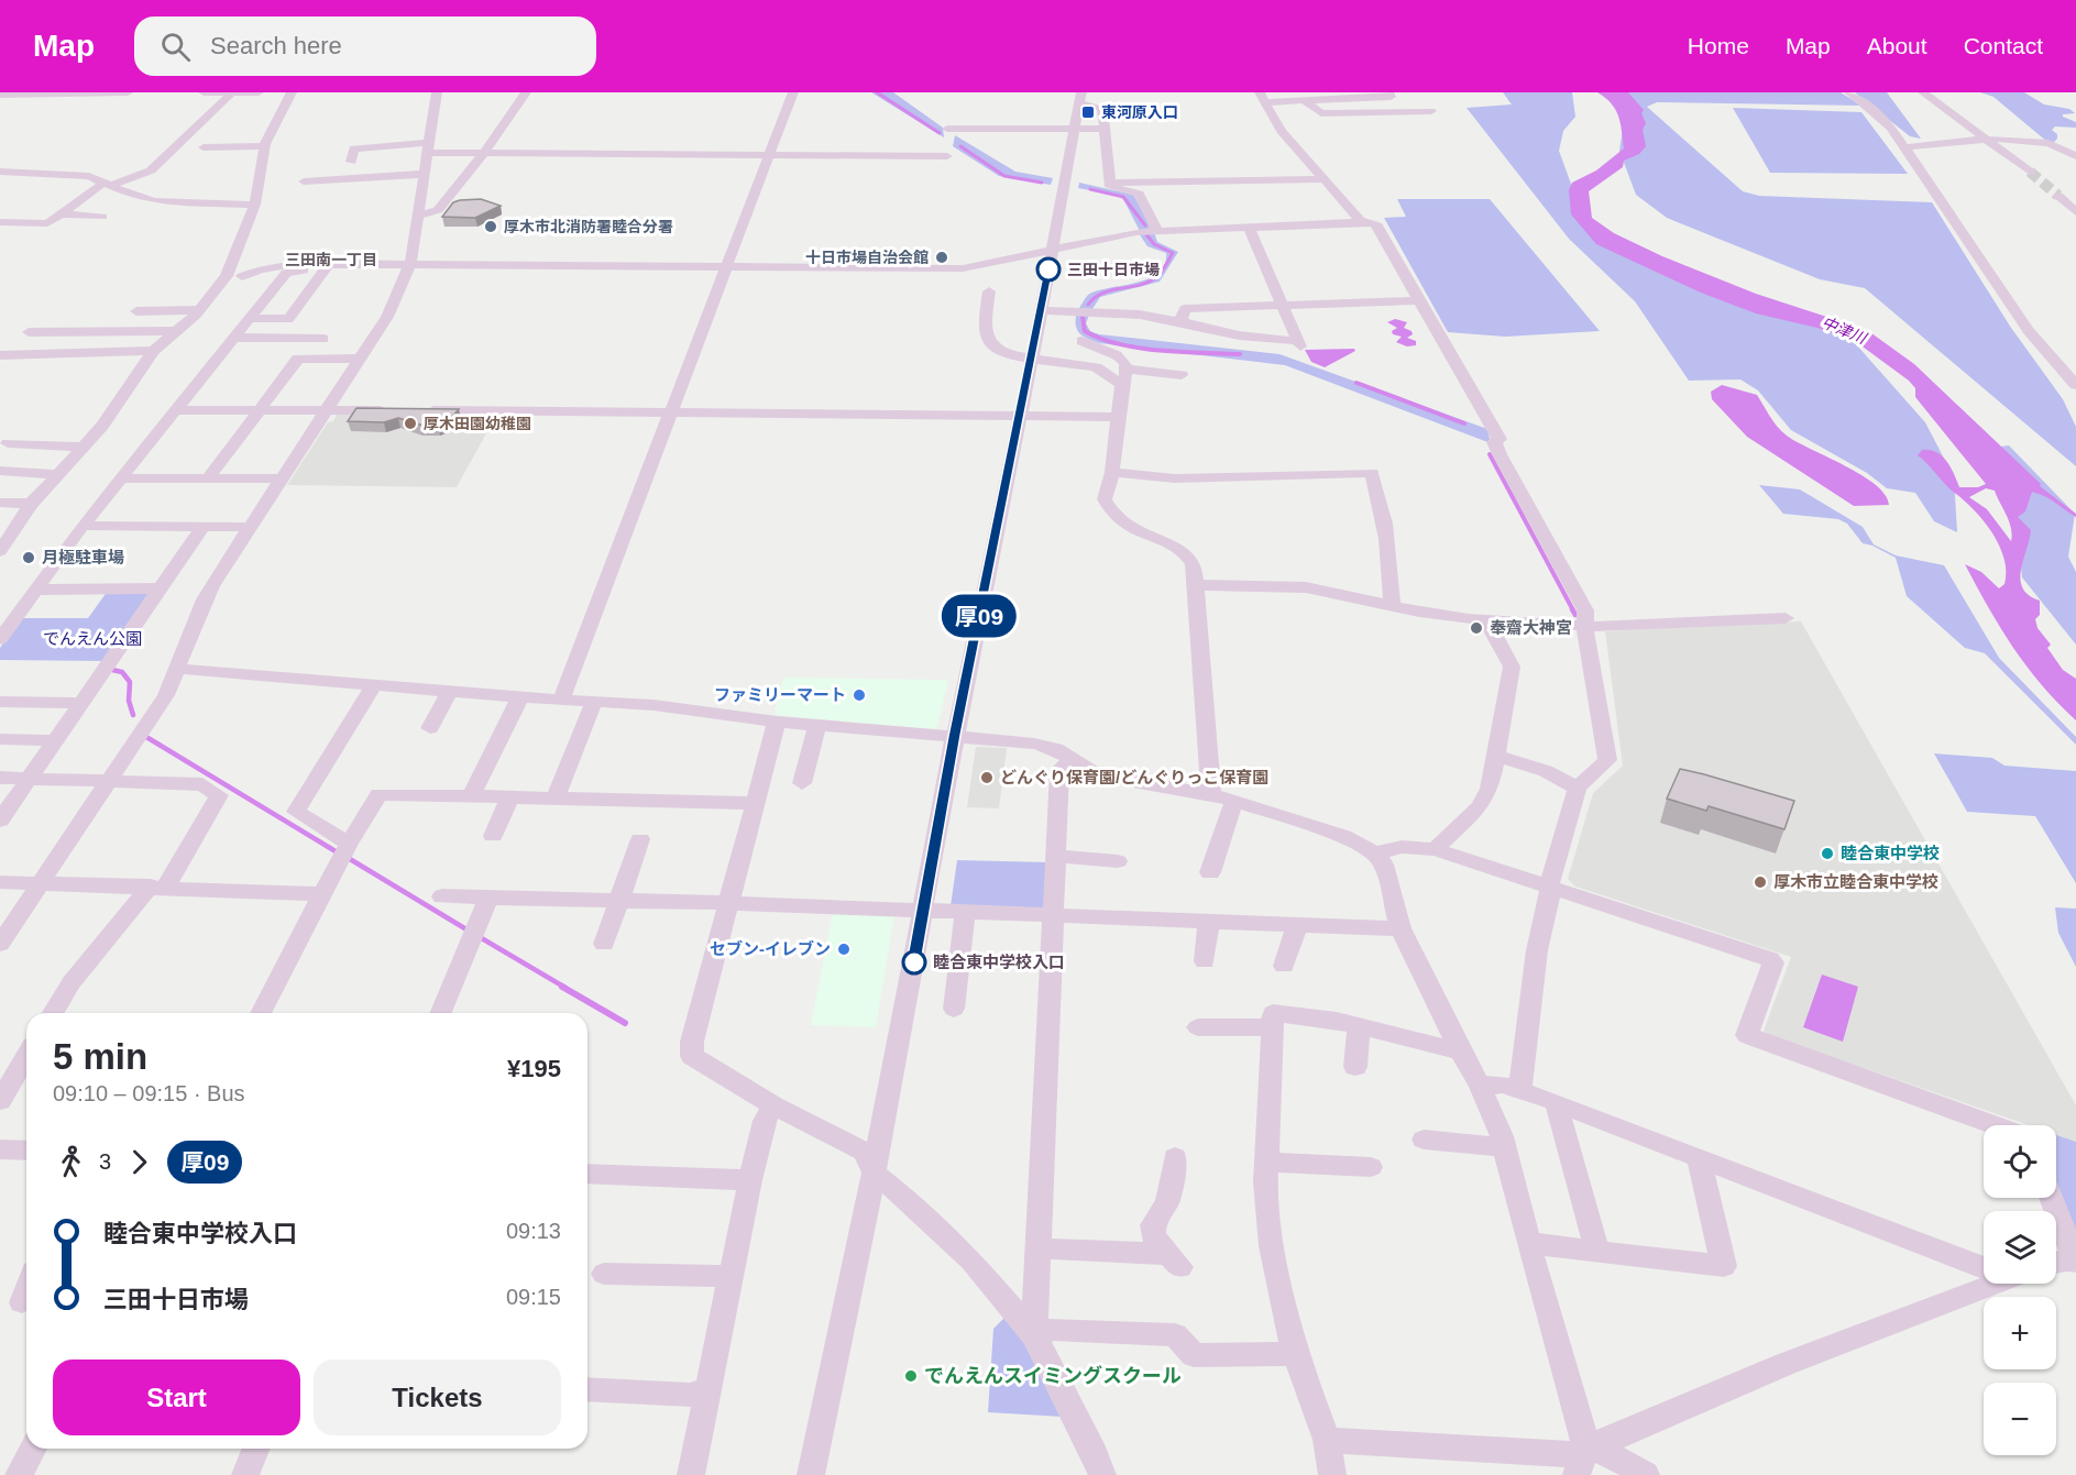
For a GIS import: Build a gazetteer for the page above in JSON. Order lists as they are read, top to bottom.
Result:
{
  "districts": ["三田南一丁目"],
  "water": ["中津川"],
  "parks": ["でんえん公園"],
  "places": {
    "transit": ["東河原入口"],
    "other": [
      "厚木市北消防署睦合分署",
      "十日市場自治会館",
      "三田十日市場",
      "厚木田園幼稚園",
      "月極駐車場",
      "奉齋大神宮",
      "ファミリーマート",
      "どんぐり保育園/どんぐりっこ保育園",
      "睦合東中学校",
      "厚木市立睦合東中学校",
      "セブン-イレブン",
      "睦合東中学校入口",
      "でんえんスイミングスクール"
    ]
  },
  "lines": ["bus line 厚09"],
  "page": {
    "header": "Map",
    "search": "Search here",
    "nav": [
      "Home",
      "Map",
      "About",
      "Contact"
    ],
    "on_map": "厚09",
    "heading": ["5 min", "09:10 – 09:15 · Bus", "¥195"],
    "map_buttons": ["+", "−"],
    "legs": ["3", "厚09"],
    "list": [
      {
        "name": "睦合東中学校入口",
        "value": "09:13"
      },
      {
        "name": "三田十日市場",
        "value": "09:15"
      }
    ],
    "buttons": ["Start", "Tickets"]
  }
}
